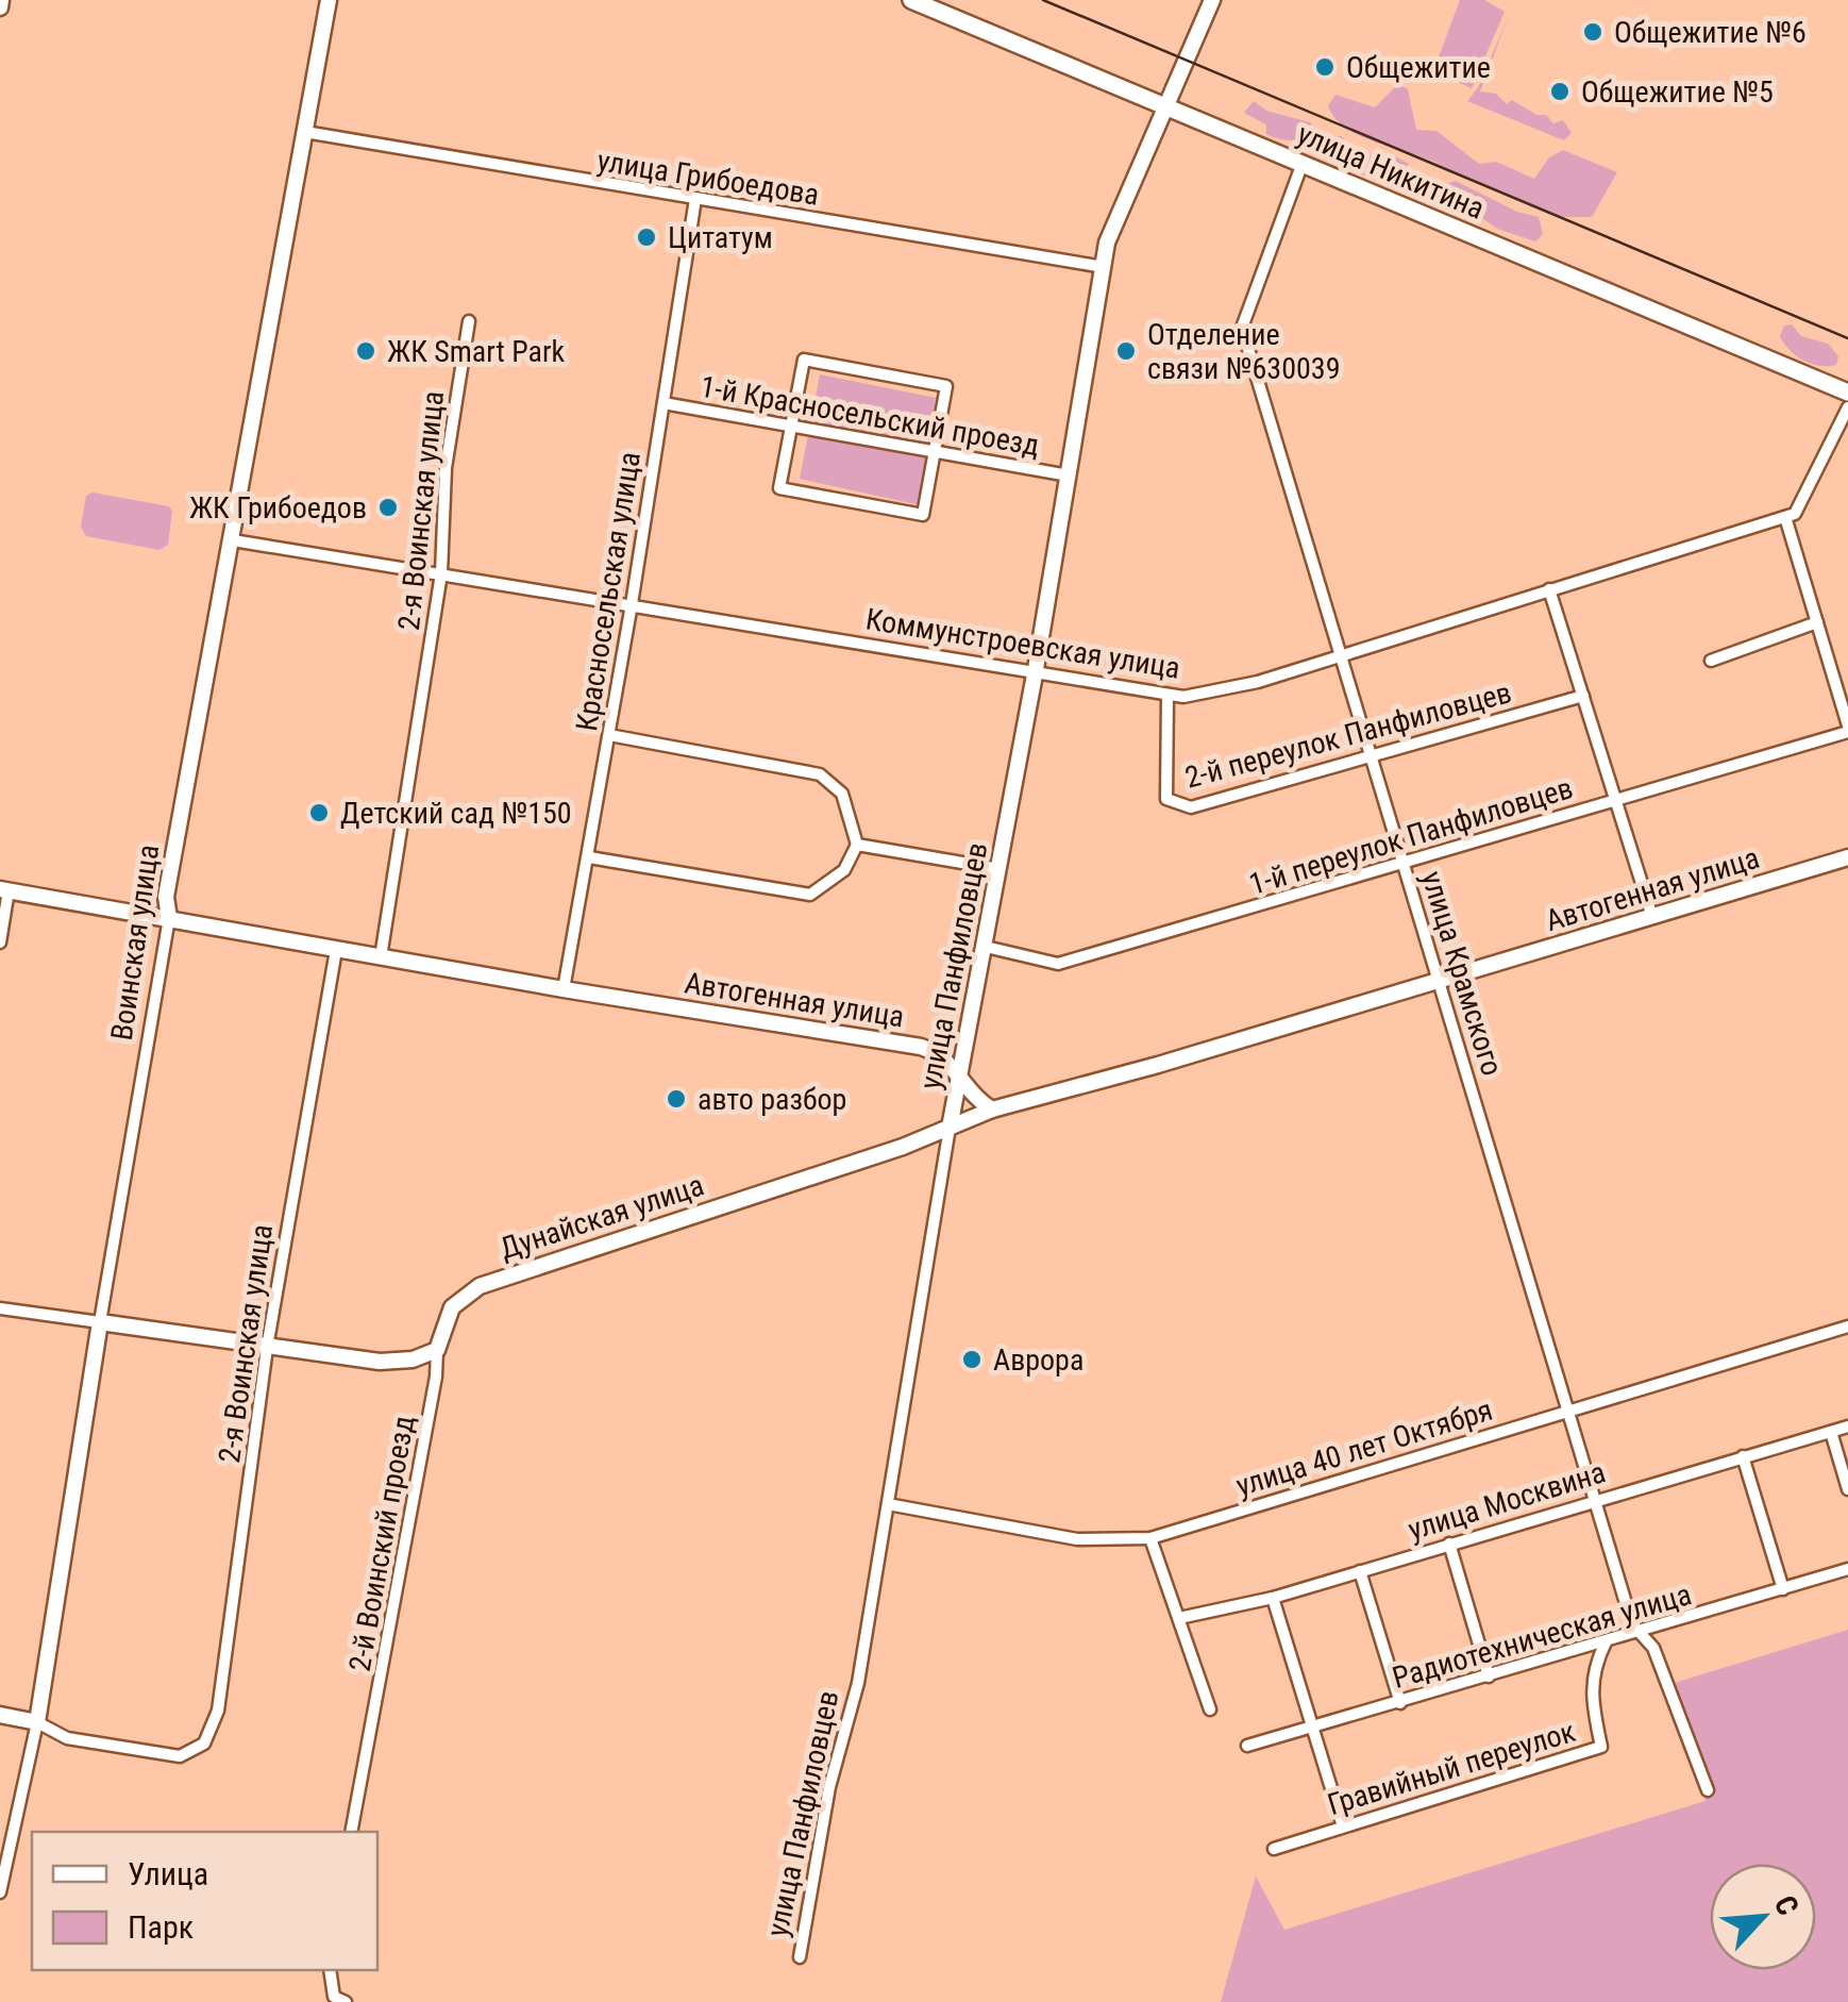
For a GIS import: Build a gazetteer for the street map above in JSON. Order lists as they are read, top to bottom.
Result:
{
  "streets": {
    "main road": ["улица Никитина"],
    "street": [
      "улица Грибоедова",
      "1-й Красносельский проезд",
      "2-я Воинская улица",
      "Красносельская улица",
      "Коммунстроевская улица",
      "2-й переулок Панфиловцев",
      "1-й переулок Панфиловцев",
      "Автогенная улица",
      "Воинская улица",
      "улица Панфиловцев",
      "улица Крамского",
      "Дунайская улица",
      "улица 40 лет Октября",
      "улица Москвина",
      "2-й Воинский проезд",
      "Радиотехническая улица",
      "Гравийный переулок"
    ]
  },
  "crossings": [
    ["улица Никитина", "улица Панфиловцев"],
    ["улица Никитина", "улица Крамского"],
    ["улица Грибоедова", "Красносельская улица"],
    ["улица Грибоедова", "Воинская улица"],
    ["улица Грибоедова", "улица Панфиловцев"],
    ["1-й Красносельский проезд", "Красносельская улица"],
    ["1-й Красносельский проезд", "улица Панфиловцев"],
    ["2-я Воинская улица", "Коммунстроевская улица"],
    ["2-я Воинская улица", "Автогенная улица"],
    ["2-я Воинская улица", "Воинская улица"],
    ["Красносельская улица", "Коммунстроевская улица"],
    ["Красносельская улица", "Автогенная улица"],
    ["Коммунстроевская улица", "2-й переулок Панфиловцев"],
    ["Коммунстроевская улица", "Воинская улица"],
    ["Коммунстроевская улица", "улица Панфиловцев"],
    ["Коммунстроевская улица", "улица Крамского"],
    ["2-й переулок Панфиловцев", "улица Крамского"],
    ["1-й переулок Панфиловцев", "улица Панфиловцев"],
    ["1-й переулок Панфиловцев", "улица Крамского"],
    ["Автогенная улица", "Воинская улица"],
    ["Автогенная улица", "улица Панфиловцев"],
    ["Автогенная улица", "улица Крамского"],
    ["Автогенная улица", "Дунайская улица"],
    ["улица Панфиловцев", "Дунайская улица"],
    ["улица Панфиловцев", "улица 40 лет Октября"],
    ["улица Крамского", "улица 40 лет Октября"],
    ["улица Крамского", "улица Москвина"],
    ["улица Крамского", "Радиотехническая улица"],
    ["Дунайская улица", "2-й Воинский проезд"],
    ["Радиотехническая улица", "Гравийный переулок"]
  ],
  "places": [
    "Общежитие №6",
    "Общежитие",
    "Общежитие №5",
    "Цитатум",
    "ЖК Smart Park",
    "Отделение связи №630039",
    "ЖК Грибоедов",
    "Детский сад №150",
    "авто разбор",
    "Аврора"
  ],
  "legend": ["Улица", "Парк"],
  "north": "top right"
}
